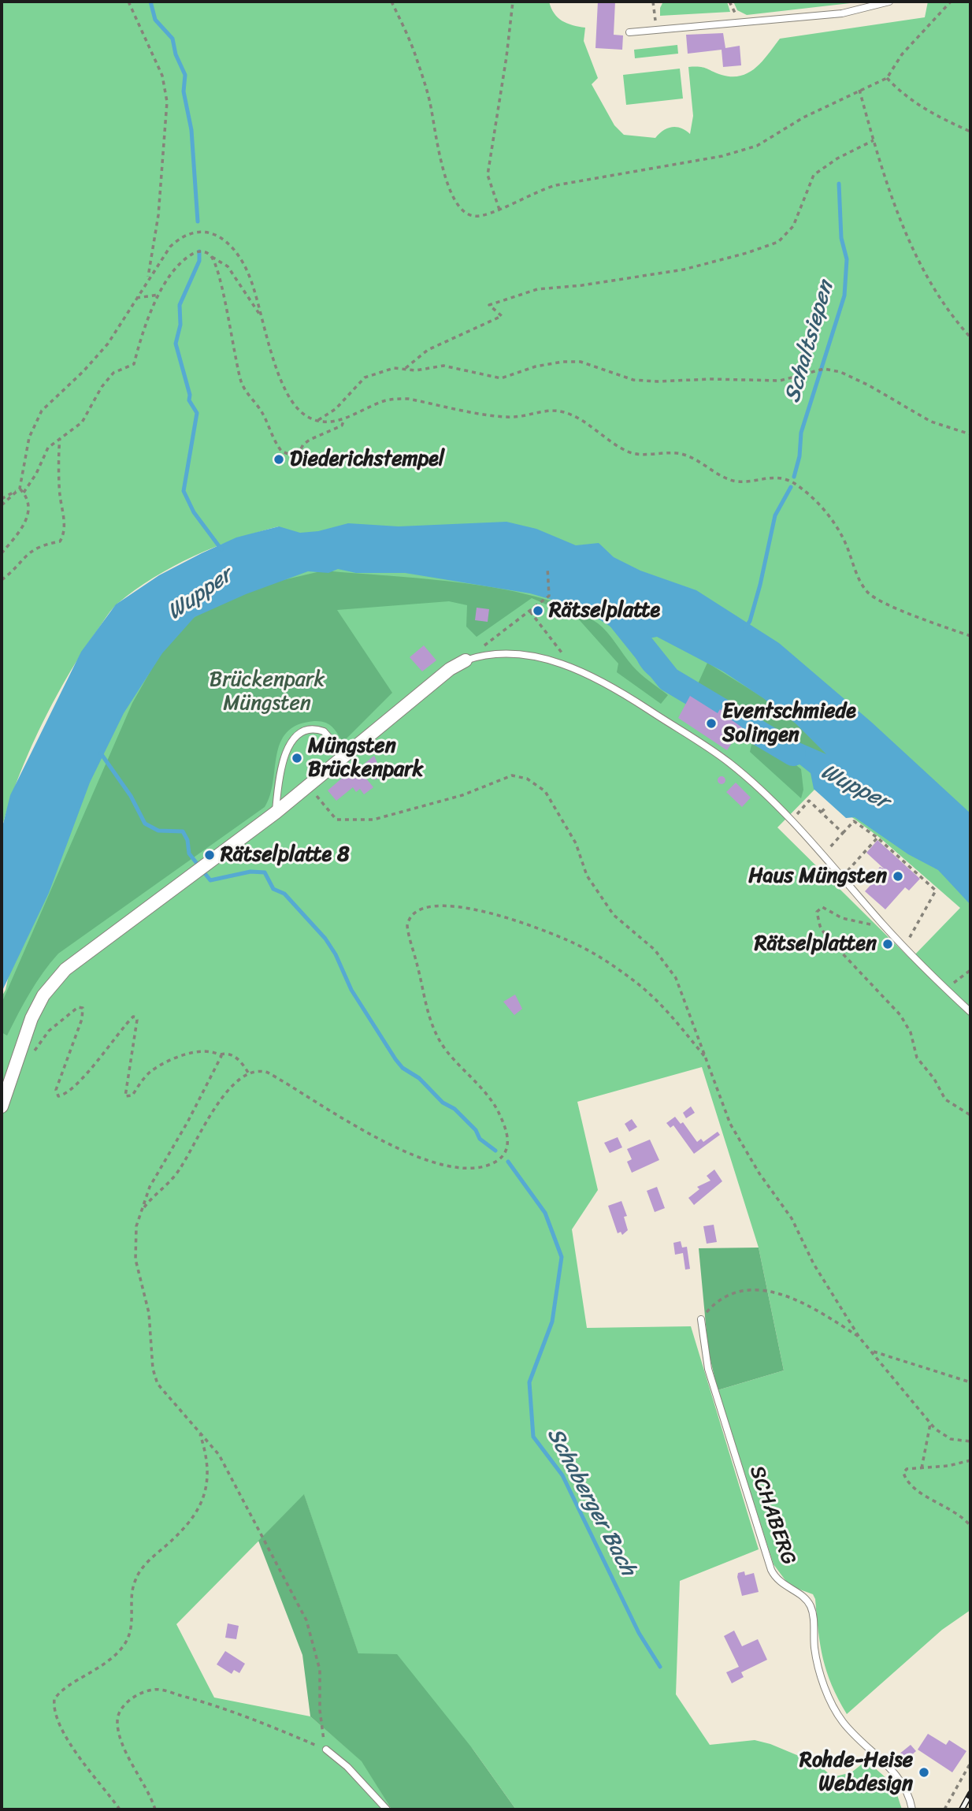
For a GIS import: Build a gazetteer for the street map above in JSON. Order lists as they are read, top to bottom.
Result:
{
  "streets": {
    "lane": ["SCHABERG"]
  },
  "water": ["Schaltsiepen", "Wupper", "Schaberger Bach"],
  "parks": ["Brückenpark Müngsten"],
  "places": [
    "Diederichstempel",
    "Rätselplatte",
    "Eventschmiede Solingen",
    "Müngsten Brückenpark",
    "Rätselplatte 8",
    "Haus Müngsten",
    "Rätselplatten",
    "Rohde-Heise Webdesign"
  ]
}
